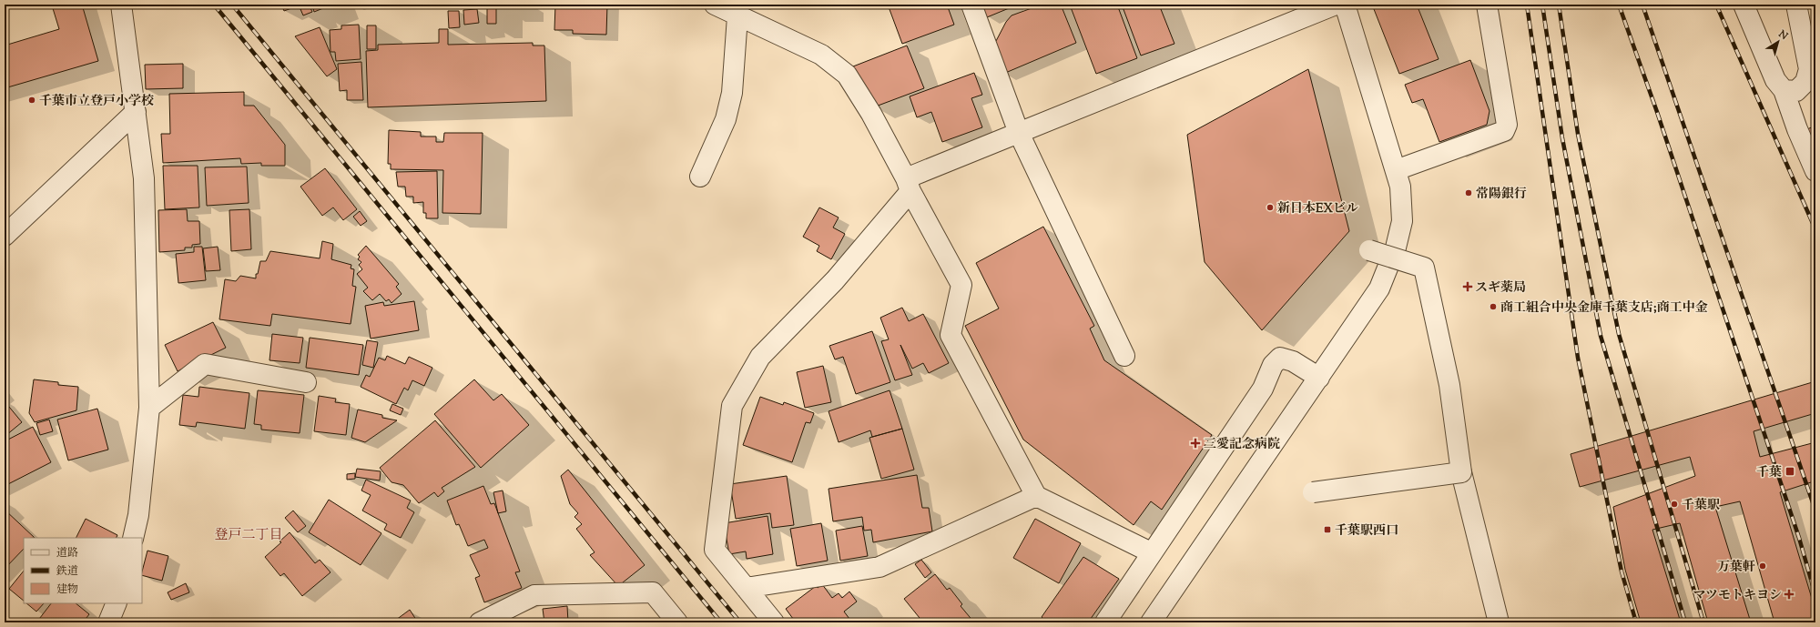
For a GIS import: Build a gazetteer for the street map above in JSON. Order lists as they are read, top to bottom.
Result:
{
  "districts": ["登戸二丁目"],
  "places": {
    "other": [
      "千葉市立登戸小学校",
      "常陽銀行",
      "新日本EXビル",
      "商工組合中央金庫千葉支店;商工中金",
      "千葉駅",
      "万葉軒"
    ],
    "health": ["スギ薬局", "三愛記念病院", "マツモトキヨシ"],
    "transit": ["千葉", "千葉駅西口"]
  },
  "legend": ["道路", "鉄道", "建物"],
  "north": "top right"
}
